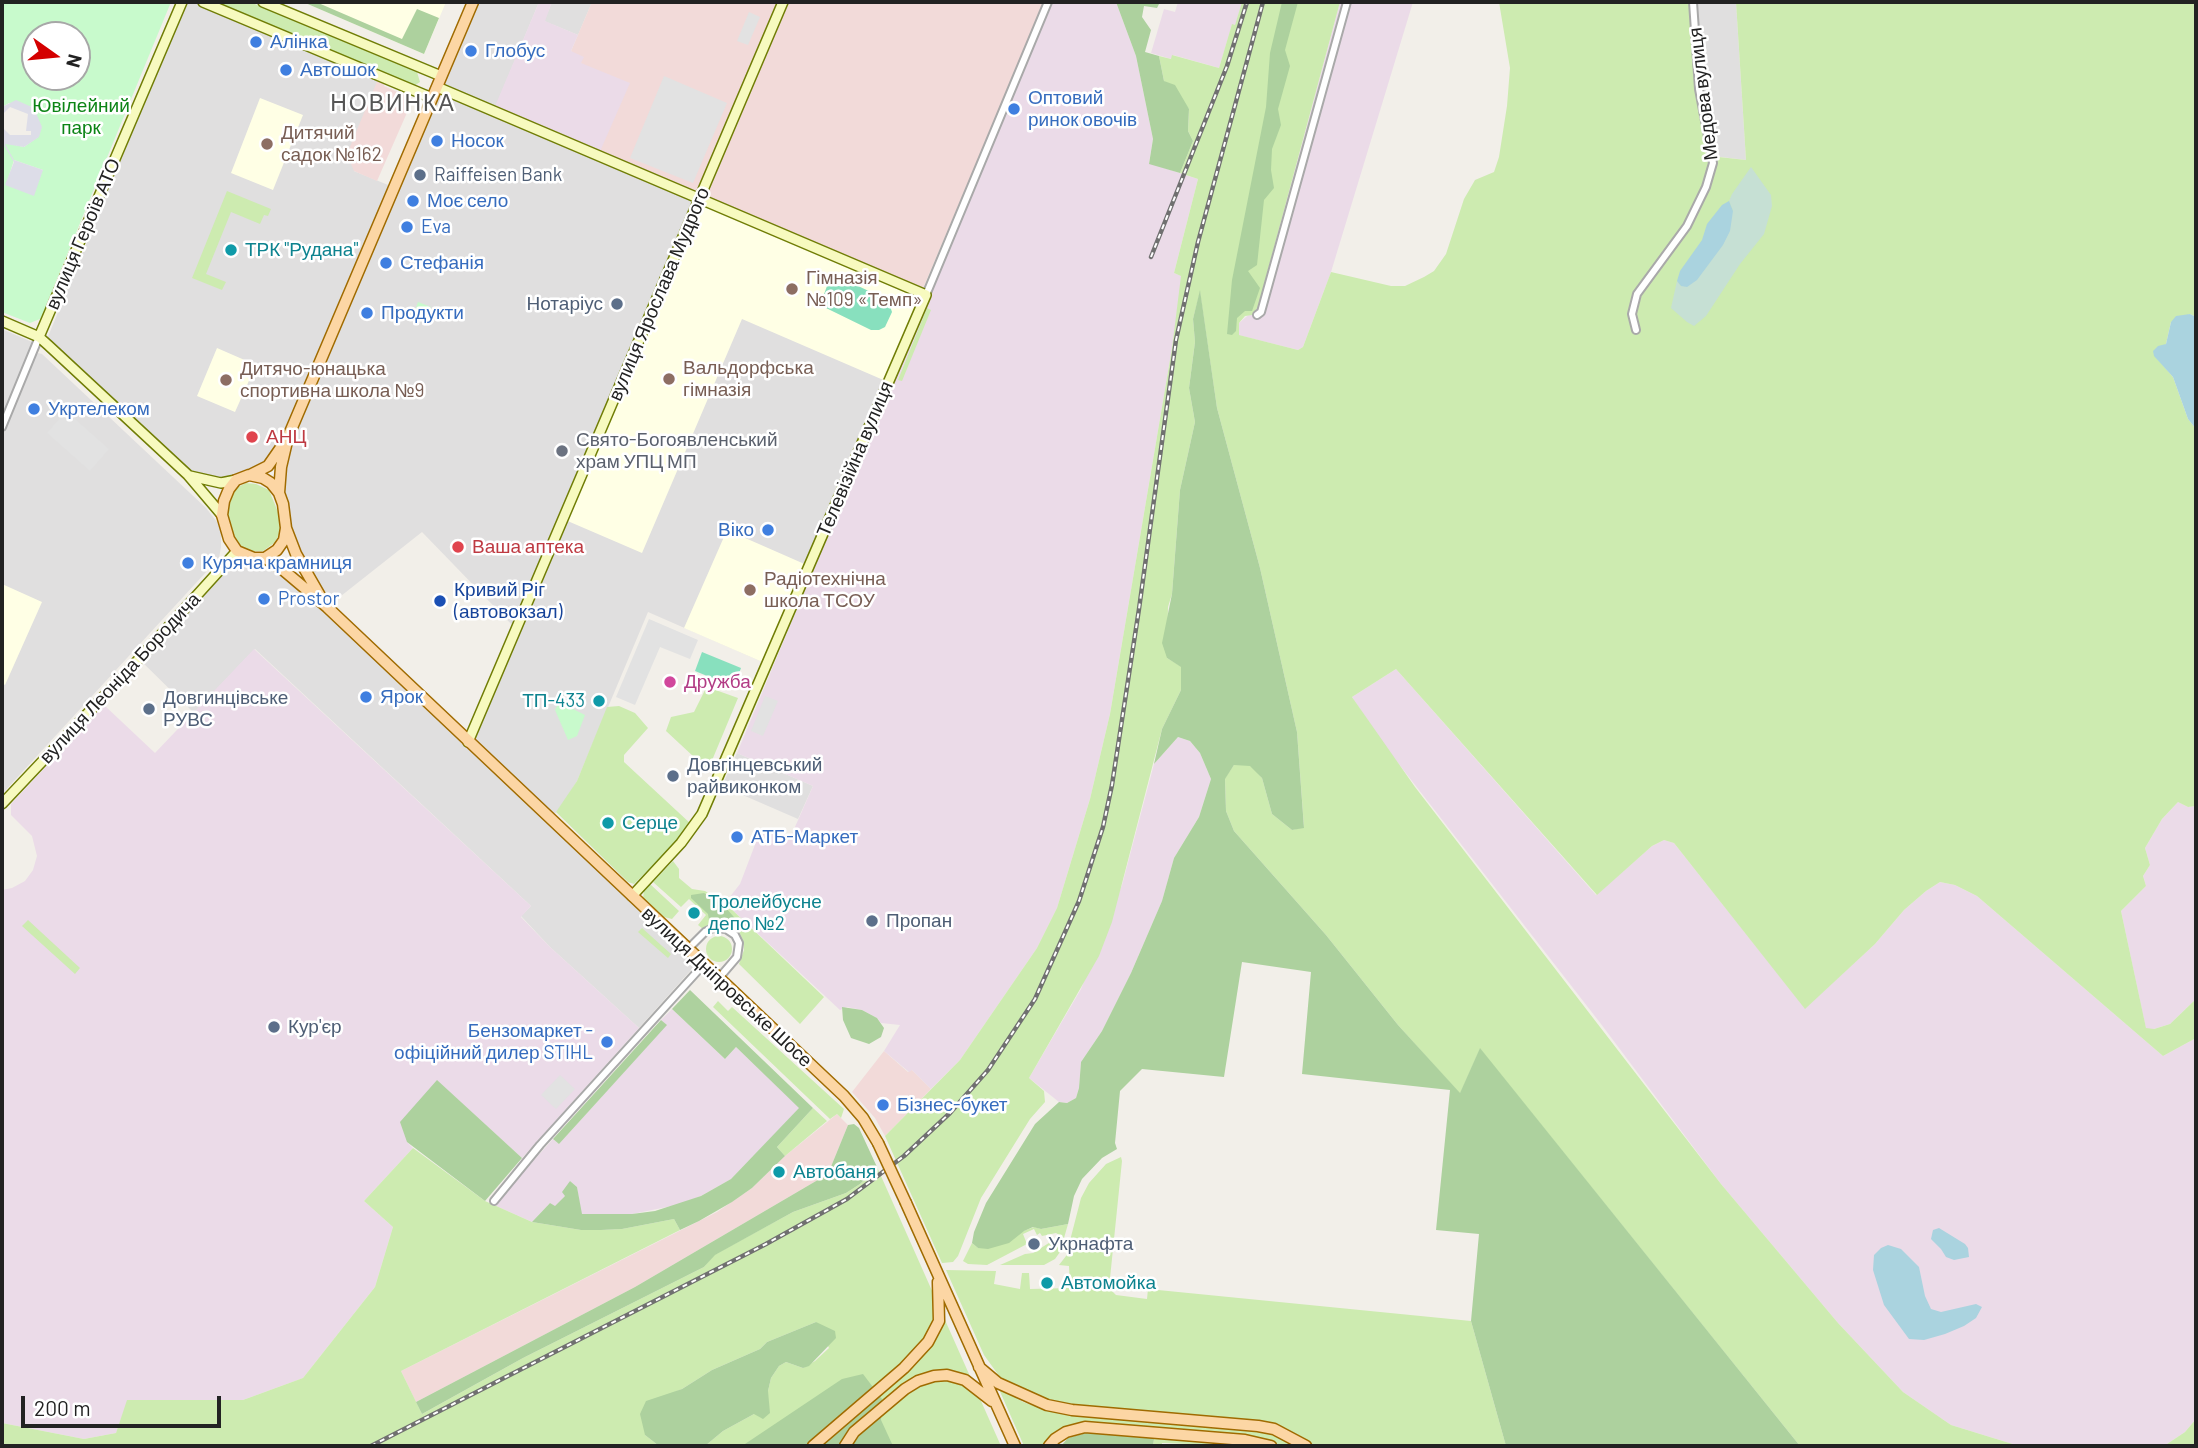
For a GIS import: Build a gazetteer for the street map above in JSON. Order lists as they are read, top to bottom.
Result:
{
  "streets": {
    "main road": ["вулиця Дніпровське Шосе"],
    "street": [
      "Медова вулиця",
      "вулиця Героїв АТО",
      "вулиця Ярослава Мудрого",
      "Телевізійна вулиця",
      "вулиця Леоніда Бородича"
    ]
  },
  "crossings": [
    ["вулиця Ярослава Мудрого", "вулиця Дніпровське Шосе"],
    ["Телевізійна вулиця", "вулиця Дніпровське Шосе"]
  ],
  "districts": ["НОВИНКА"],
  "parks": ["Ювілейний парк"],
  "places": [
    "Алінка",
    "Глобус",
    "Автошок",
    "Оптовий ринок овочів",
    "Носок",
    "Дитячий садок №162",
    "Raiffeisen Bank",
    "Моє село",
    "Eva",
    "ТРК \"Рудана\"",
    "Стефанія",
    "Гімназія №109 «Темп»",
    "Нотаріус",
    "Продукти",
    "Вальдорфська гімназія",
    "Дитячо-юнацька спортивна школа №9",
    "Укртелеком",
    "АНЦ",
    "Свято-Богоявленський храм УПЦ МП",
    "Віко",
    "Ваша аптека",
    "Куряча крамниця",
    "Радіотехнічна школа ТСОУ",
    "Prostor",
    "Кривий Ріг (автовокзал)",
    "Дружба",
    "Ярок",
    "ТП-433",
    "Довгинцівське РУВС",
    "Довгінцевський райвиконком",
    "Серце",
    "АТБ-Маркет",
    "Тролейбусне депо №2",
    "Пропан",
    "Кур'єр",
    "Бензомаркет - офіційний дилер STIHL",
    "Бізнес-букет",
    "Автобаня",
    "Укрнафта",
    "Автомойка"
  ],
  "scale_bar": "200 m",
  "north": "right"
}
